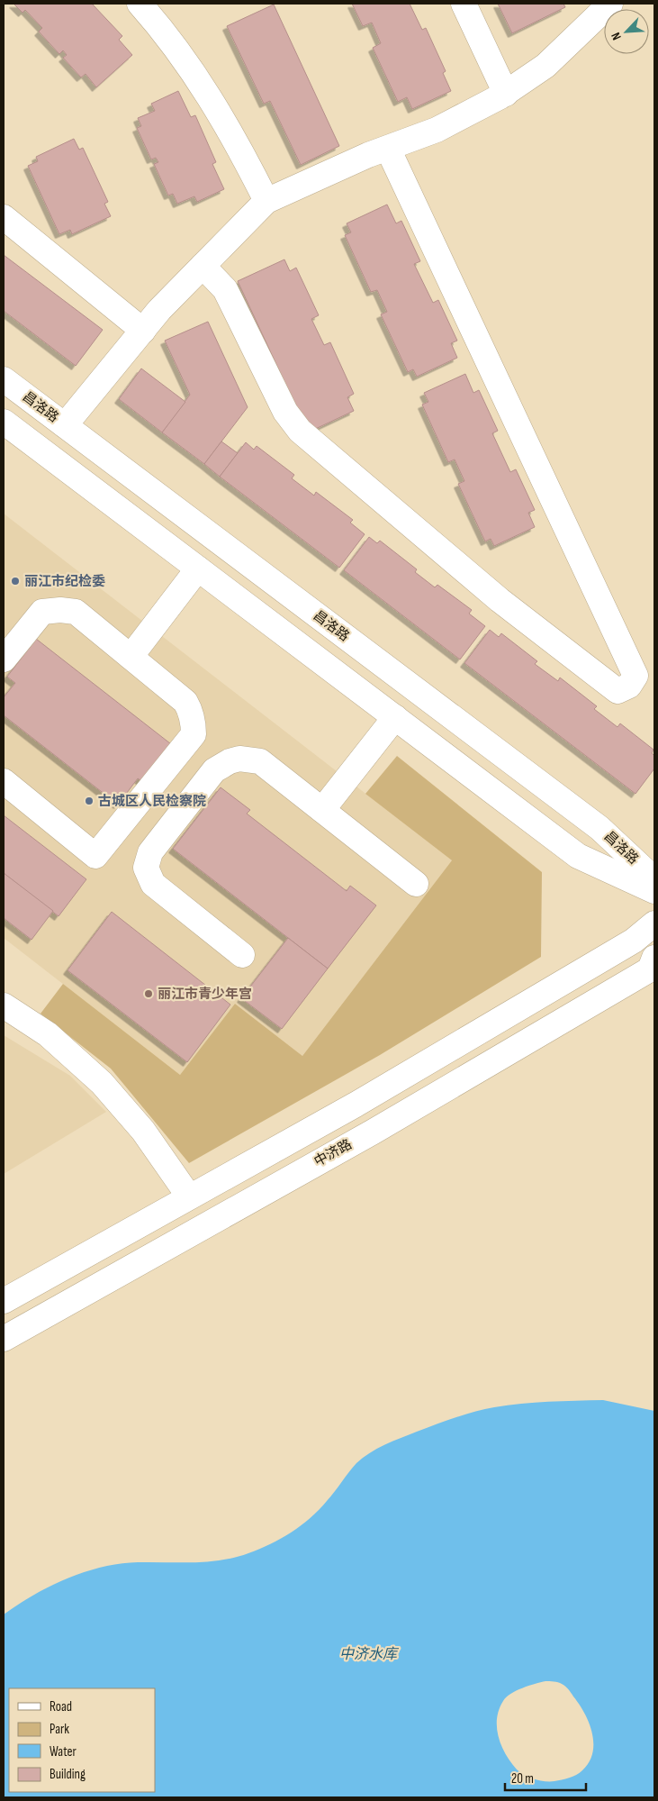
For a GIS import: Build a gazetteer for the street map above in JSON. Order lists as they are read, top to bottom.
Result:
{
  "streets": {
    "street": ["昌洛路", "中济路"]
  },
  "water": ["中济水库"],
  "places": ["丽江市纪检委", "古城区人民检察院", "丽江市青少年宫"],
  "legend": [
    "Road",
    "Park",
    "Water",
    "Building"
  ],
  "scale_bar": "20 m",
  "north": "bottom left"
}
